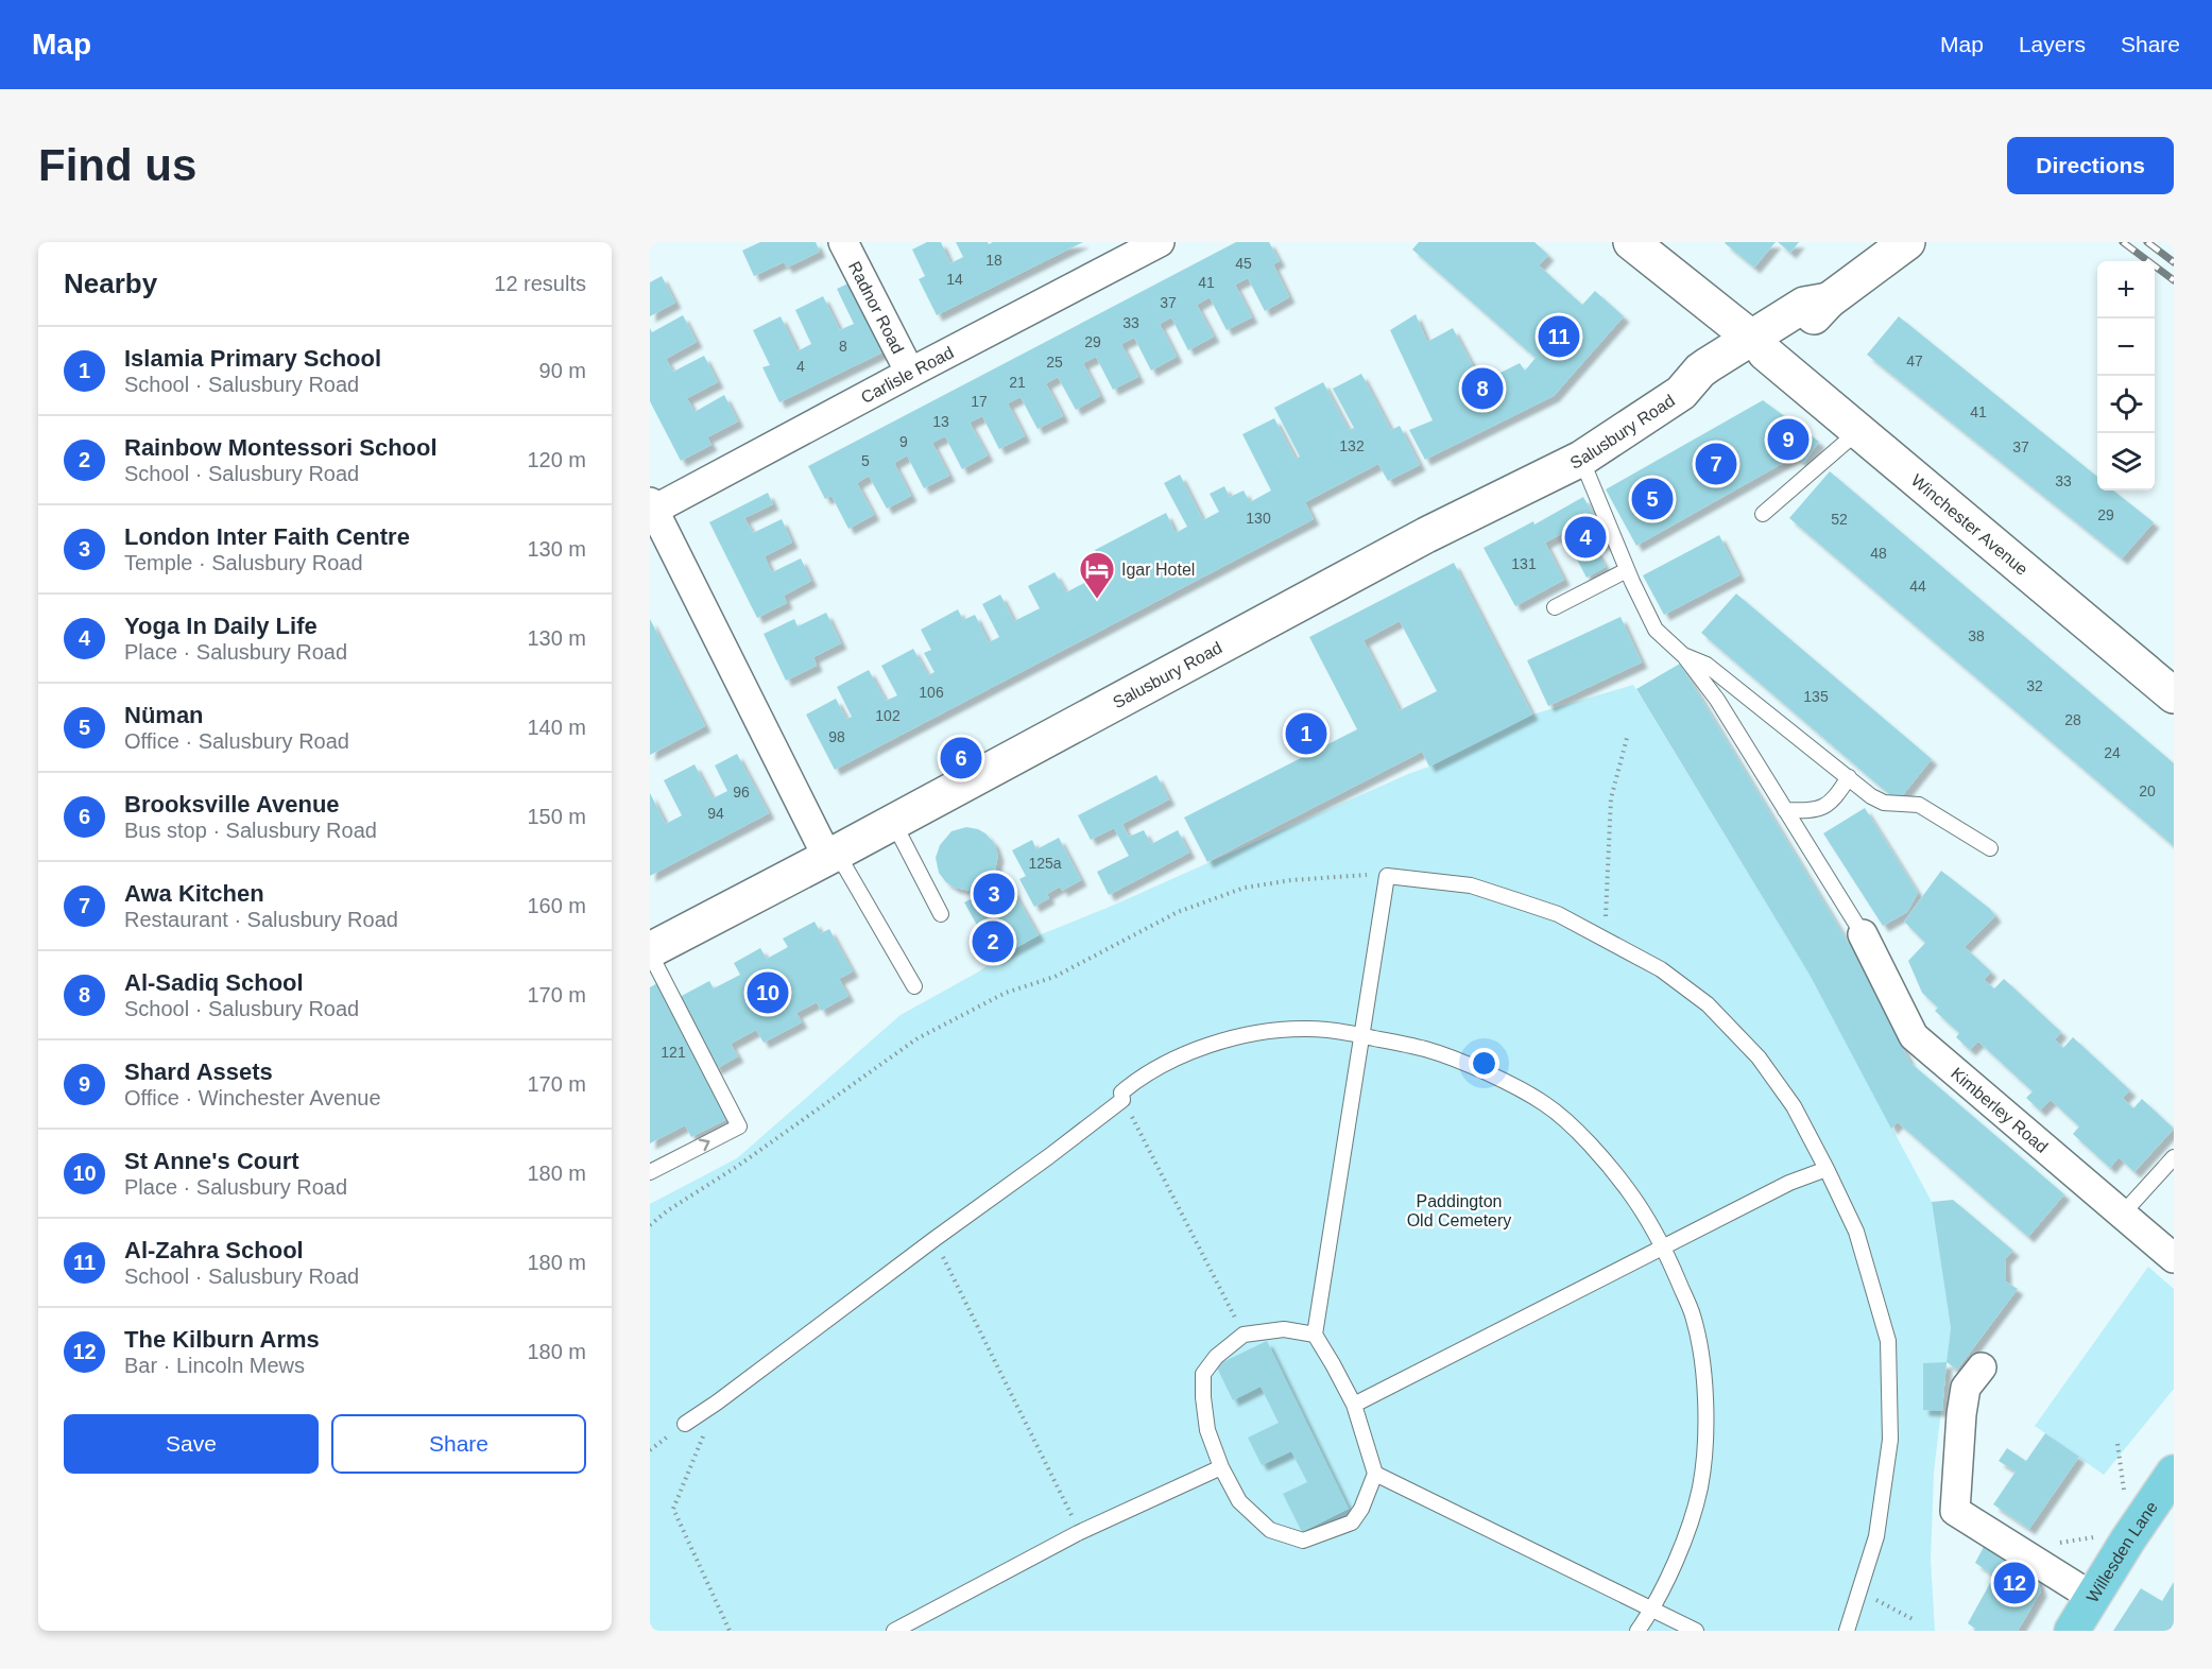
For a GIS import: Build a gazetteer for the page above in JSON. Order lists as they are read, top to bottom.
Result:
{
  "streets": {
    "main road": ["Willesden Lane"],
    "street": [
      "Radnor Road",
      "Carlisle Road",
      "Salusbury Road",
      "Winchester Avenue",
      "Kimberley Road"
    ]
  },
  "crossings": [
    ["Radnor Road", "Carlisle Road"],
    ["Salusbury Road", "Winchester Avenue"]
  ],
  "parks": ["Paddington Old Cemetery"],
  "places": {
    "hotel": ["Igar Hotel"]
  },
  "house_numbers": [
    "18",
    "45",
    "14",
    "41",
    "37",
    "33",
    "29",
    "8",
    "47",
    "25",
    "4",
    "21",
    "17",
    "41",
    "13",
    "9",
    "132",
    "37",
    "5",
    "33",
    "29",
    "130",
    "52",
    "48",
    "131",
    "44",
    "38",
    "32",
    "106",
    "135",
    "102",
    "28",
    "98",
    "24",
    "20",
    "96",
    "94",
    "125a",
    "121"
  ],
  "page": {
    "header": "Map",
    "nav": ["Map", "Layers", "Share"],
    "buttons": [
      "Directions",
      ["Save", "Share"]
    ],
    "title": "Find us",
    "heading": ["Nearby", "12 results"],
    "map_buttons": ["+", "−"],
    "pins": [
      "11",
      "8",
      "9",
      "7",
      "5",
      "4",
      "1",
      "6",
      "3",
      "2",
      "10",
      "12"
    ],
    "list": [
      {
        "mark": "1",
        "name": "Islamia Primary School",
        "note": "School · Salusbury Road",
        "value": "90 m"
      },
      {
        "mark": "2",
        "name": "Rainbow Montessori School",
        "note": "School · Salusbury Road",
        "value": "120 m"
      },
      {
        "mark": "3",
        "name": "London Inter Faith Centre",
        "note": "Temple · Salusbury Road",
        "value": "130 m"
      },
      {
        "mark": "4",
        "name": "Yoga In Daily Life",
        "note": "Place · Salusbury Road",
        "value": "130 m"
      },
      {
        "mark": "5",
        "name": "Nüman",
        "note": "Office · Salusbury Road",
        "value": "140 m"
      },
      {
        "mark": "6",
        "name": "Brooksville Avenue",
        "note": "Bus stop · Salusbury Road",
        "value": "150 m"
      },
      {
        "mark": "7",
        "name": "Awa Kitchen",
        "note": "Restaurant · Salusbury Road",
        "value": "160 m"
      },
      {
        "mark": "8",
        "name": "Al-Sadiq School",
        "note": "School · Salusbury Road",
        "value": "170 m"
      },
      {
        "mark": "9",
        "name": "Shard Assets",
        "note": "Office · Winchester Avenue",
        "value": "170 m"
      },
      {
        "mark": "10",
        "name": "St Anne's Court",
        "note": "Place · Salusbury Road",
        "value": "180 m"
      },
      {
        "mark": "11",
        "name": "Al-Zahra School",
        "note": "School · Salusbury Road",
        "value": "180 m"
      },
      {
        "mark": "12",
        "name": "The Kilburn Arms",
        "note": "Bar · Lincoln Mews",
        "value": "180 m"
      }
    ]
  }
}
